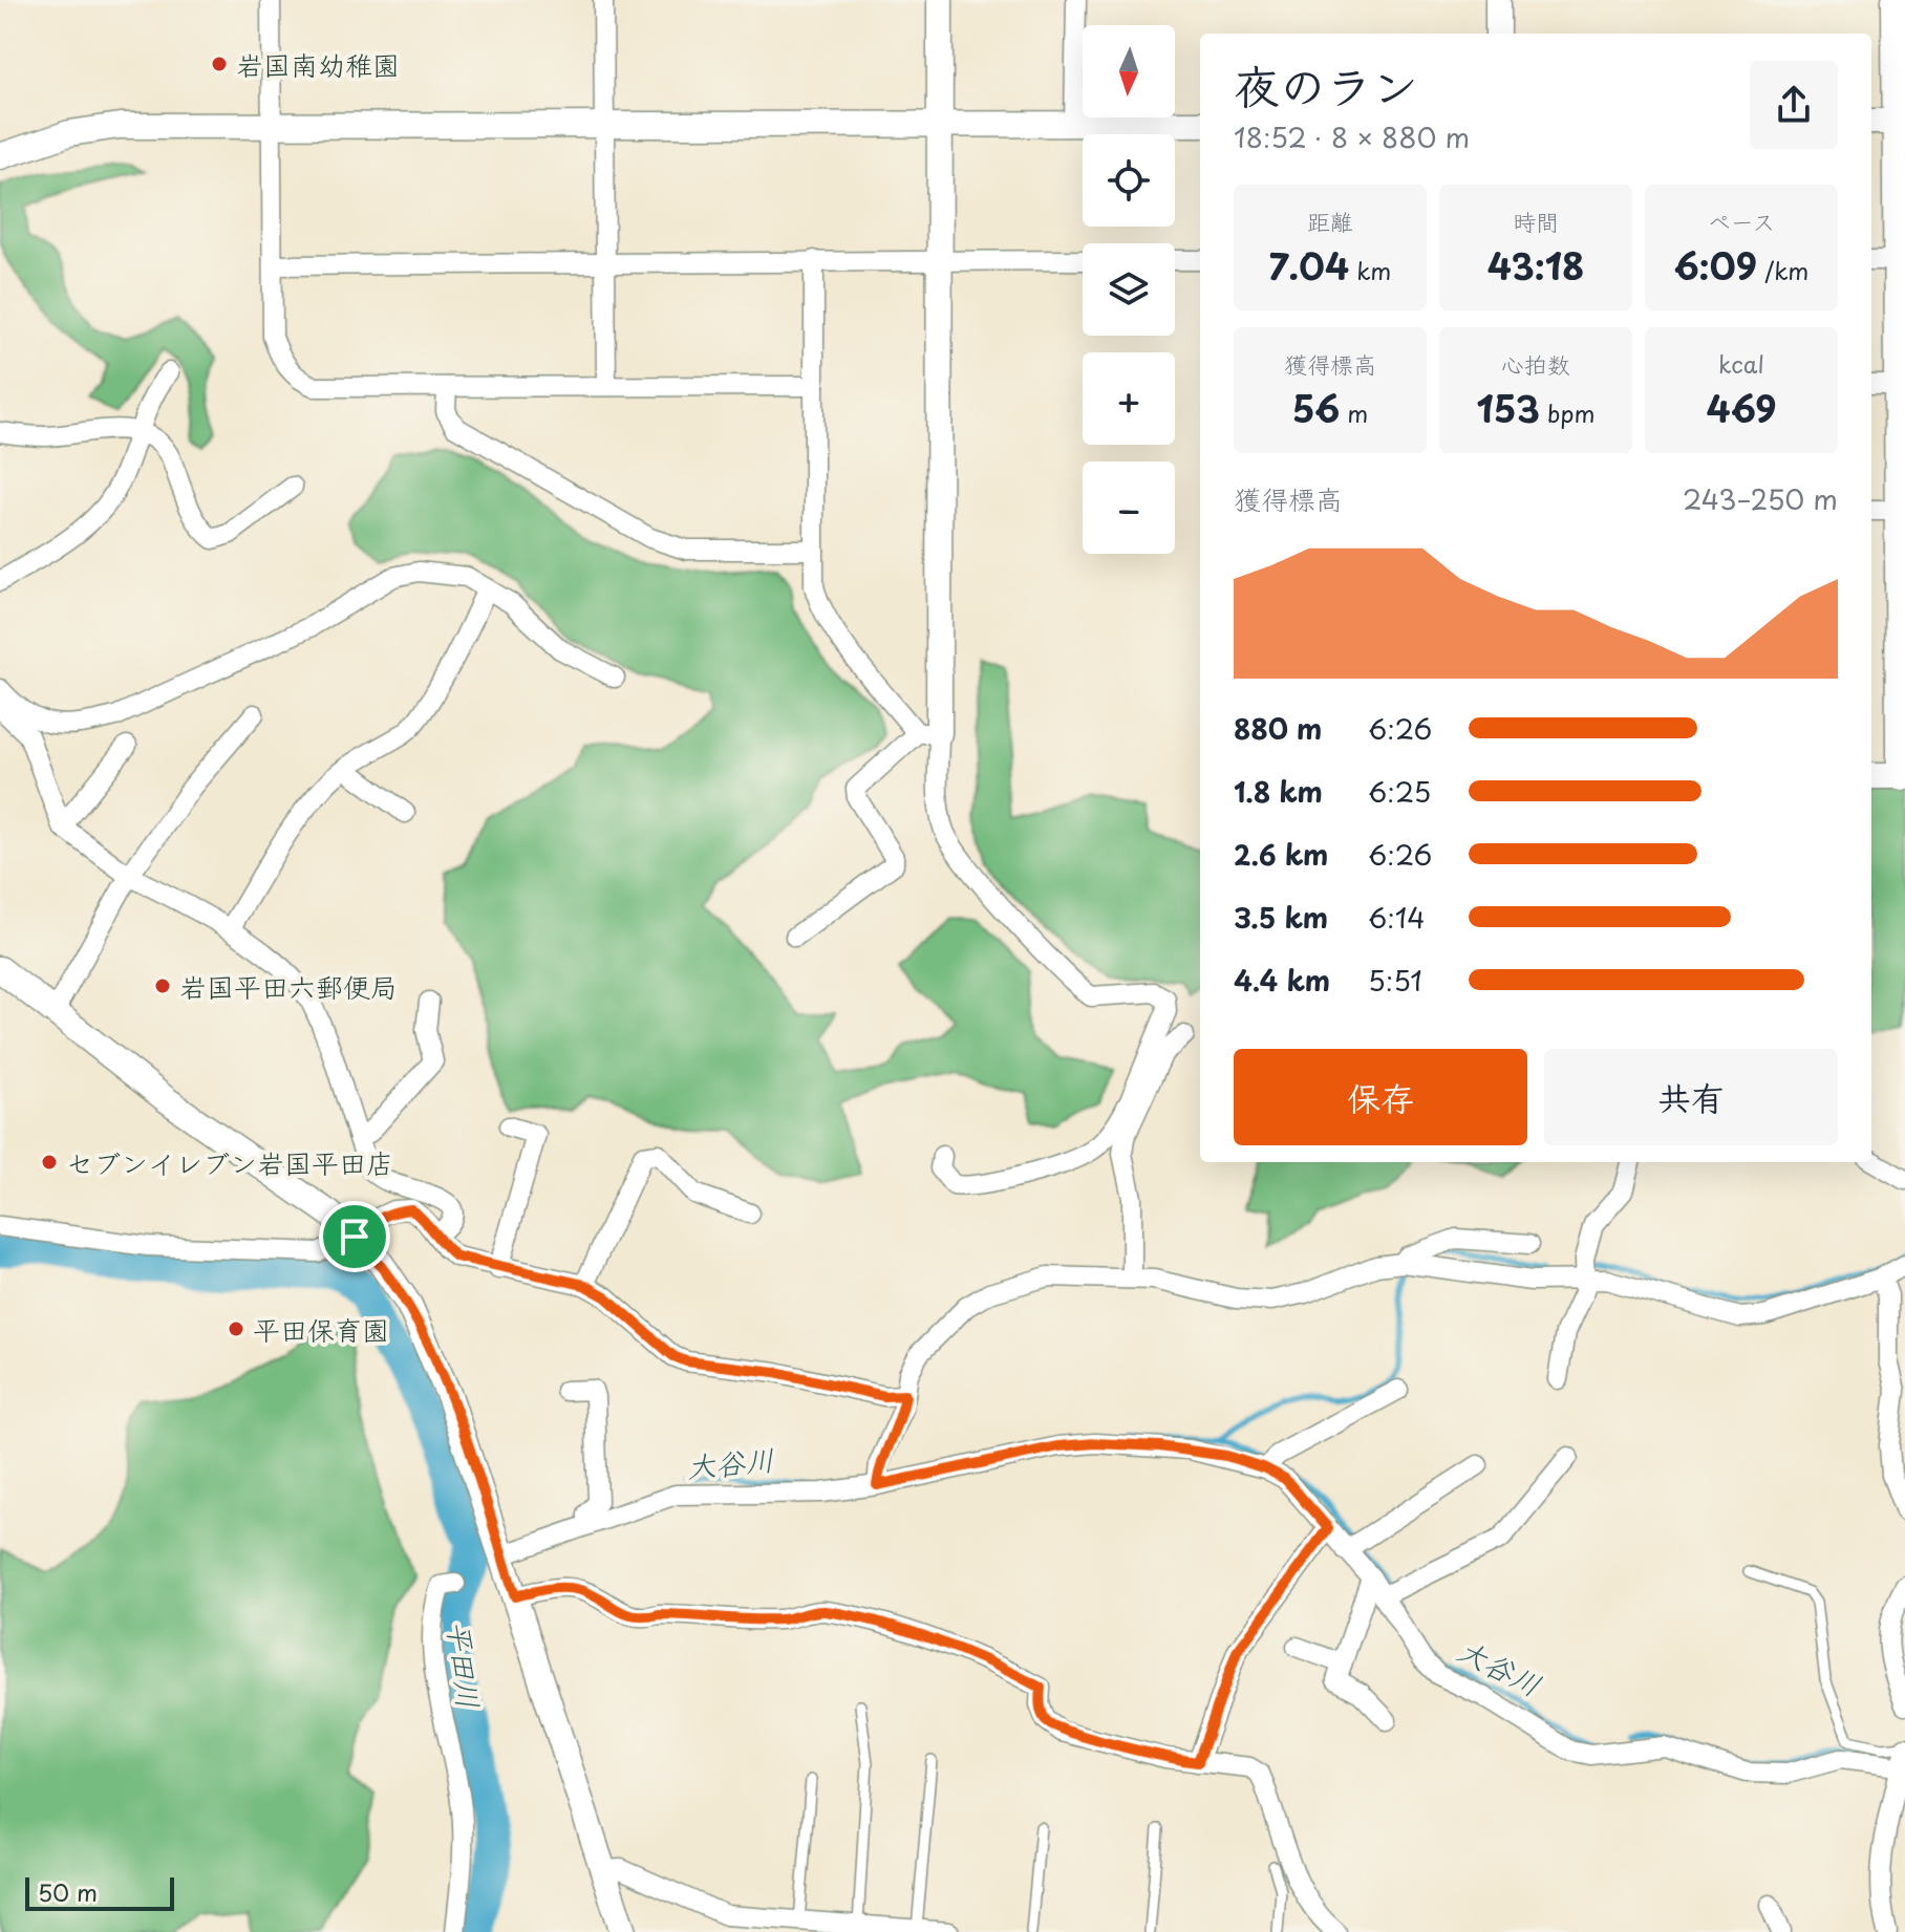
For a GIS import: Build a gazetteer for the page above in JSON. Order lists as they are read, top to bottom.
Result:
{
  "water": ["大谷川", "平田川"],
  "places": [
    "岩国南幼稚園",
    "岩国平田六郵便局",
    "セブンイレブン岩国平田店",
    "平田保育園"
  ],
  "scale_bar": "50 m",
  "north": "bottom",
  "page": {
    "map_buttons": ["+", "−"],
    "heading": ["夜のラン", "18:52 · 8 × 880 m"],
    "stats": [
      ["距離", "7.04 km"],
      ["時間", "43:18"],
      ["ペース", "6:09 /km"],
      ["獲得標高", "56 m"],
      ["心拍数", "153 bpm"],
      ["kcal", "469"]
    ],
    "chart": ["獲得標高", "243–250 m"],
    "list": [
      {
        "name": "880 m",
        "note": "6:26"
      },
      {
        "name": "1.8 km",
        "note": "6:25"
      },
      {
        "name": "2.6 km",
        "note": "6:26"
      },
      {
        "name": "3.5 km",
        "note": "6:14"
      },
      {
        "name": "4.4 km",
        "note": "5:51"
      }
    ],
    "buttons": ["保存", "共有"],
    "scale": "50 m"
  }
}
